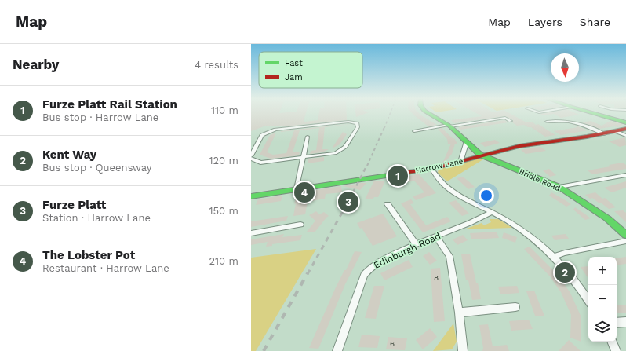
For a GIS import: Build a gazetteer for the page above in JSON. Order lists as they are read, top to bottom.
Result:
{
  "streets": {
    "street": ["Harrow Lane", "Bridle Road", "Edinburgh Road"]
  },
  "crossings": [
    ["Harrow Lane", "Bridle Road"]
  ],
  "house_numbers": ["8", "6"],
  "legend": ["Fast", "Jam"],
  "north": "bottom",
  "page": {
    "header": "Map",
    "nav": ["Map", "Layers", "Share"],
    "heading": ["Nearby", "4 results"],
    "list": [
      {
        "mark": "1",
        "name": "Furze Platt Rail Station",
        "note": "Bus stop · Harrow Lane",
        "value": "110 m"
      },
      {
        "mark": "2",
        "name": "Kent Way",
        "note": "Bus stop · Queensway",
        "value": "120 m"
      },
      {
        "mark": "3",
        "name": "Furze Platt",
        "note": "Station · Harrow Lane",
        "value": "150 m"
      },
      {
        "mark": "4",
        "name": "The Lobster Pot",
        "note": "Restaurant · Harrow Lane",
        "value": "210 m"
      }
    ],
    "pins": [
      "1",
      "4",
      "3",
      "2"
    ],
    "map_buttons": ["+", "−"]
  }
}
